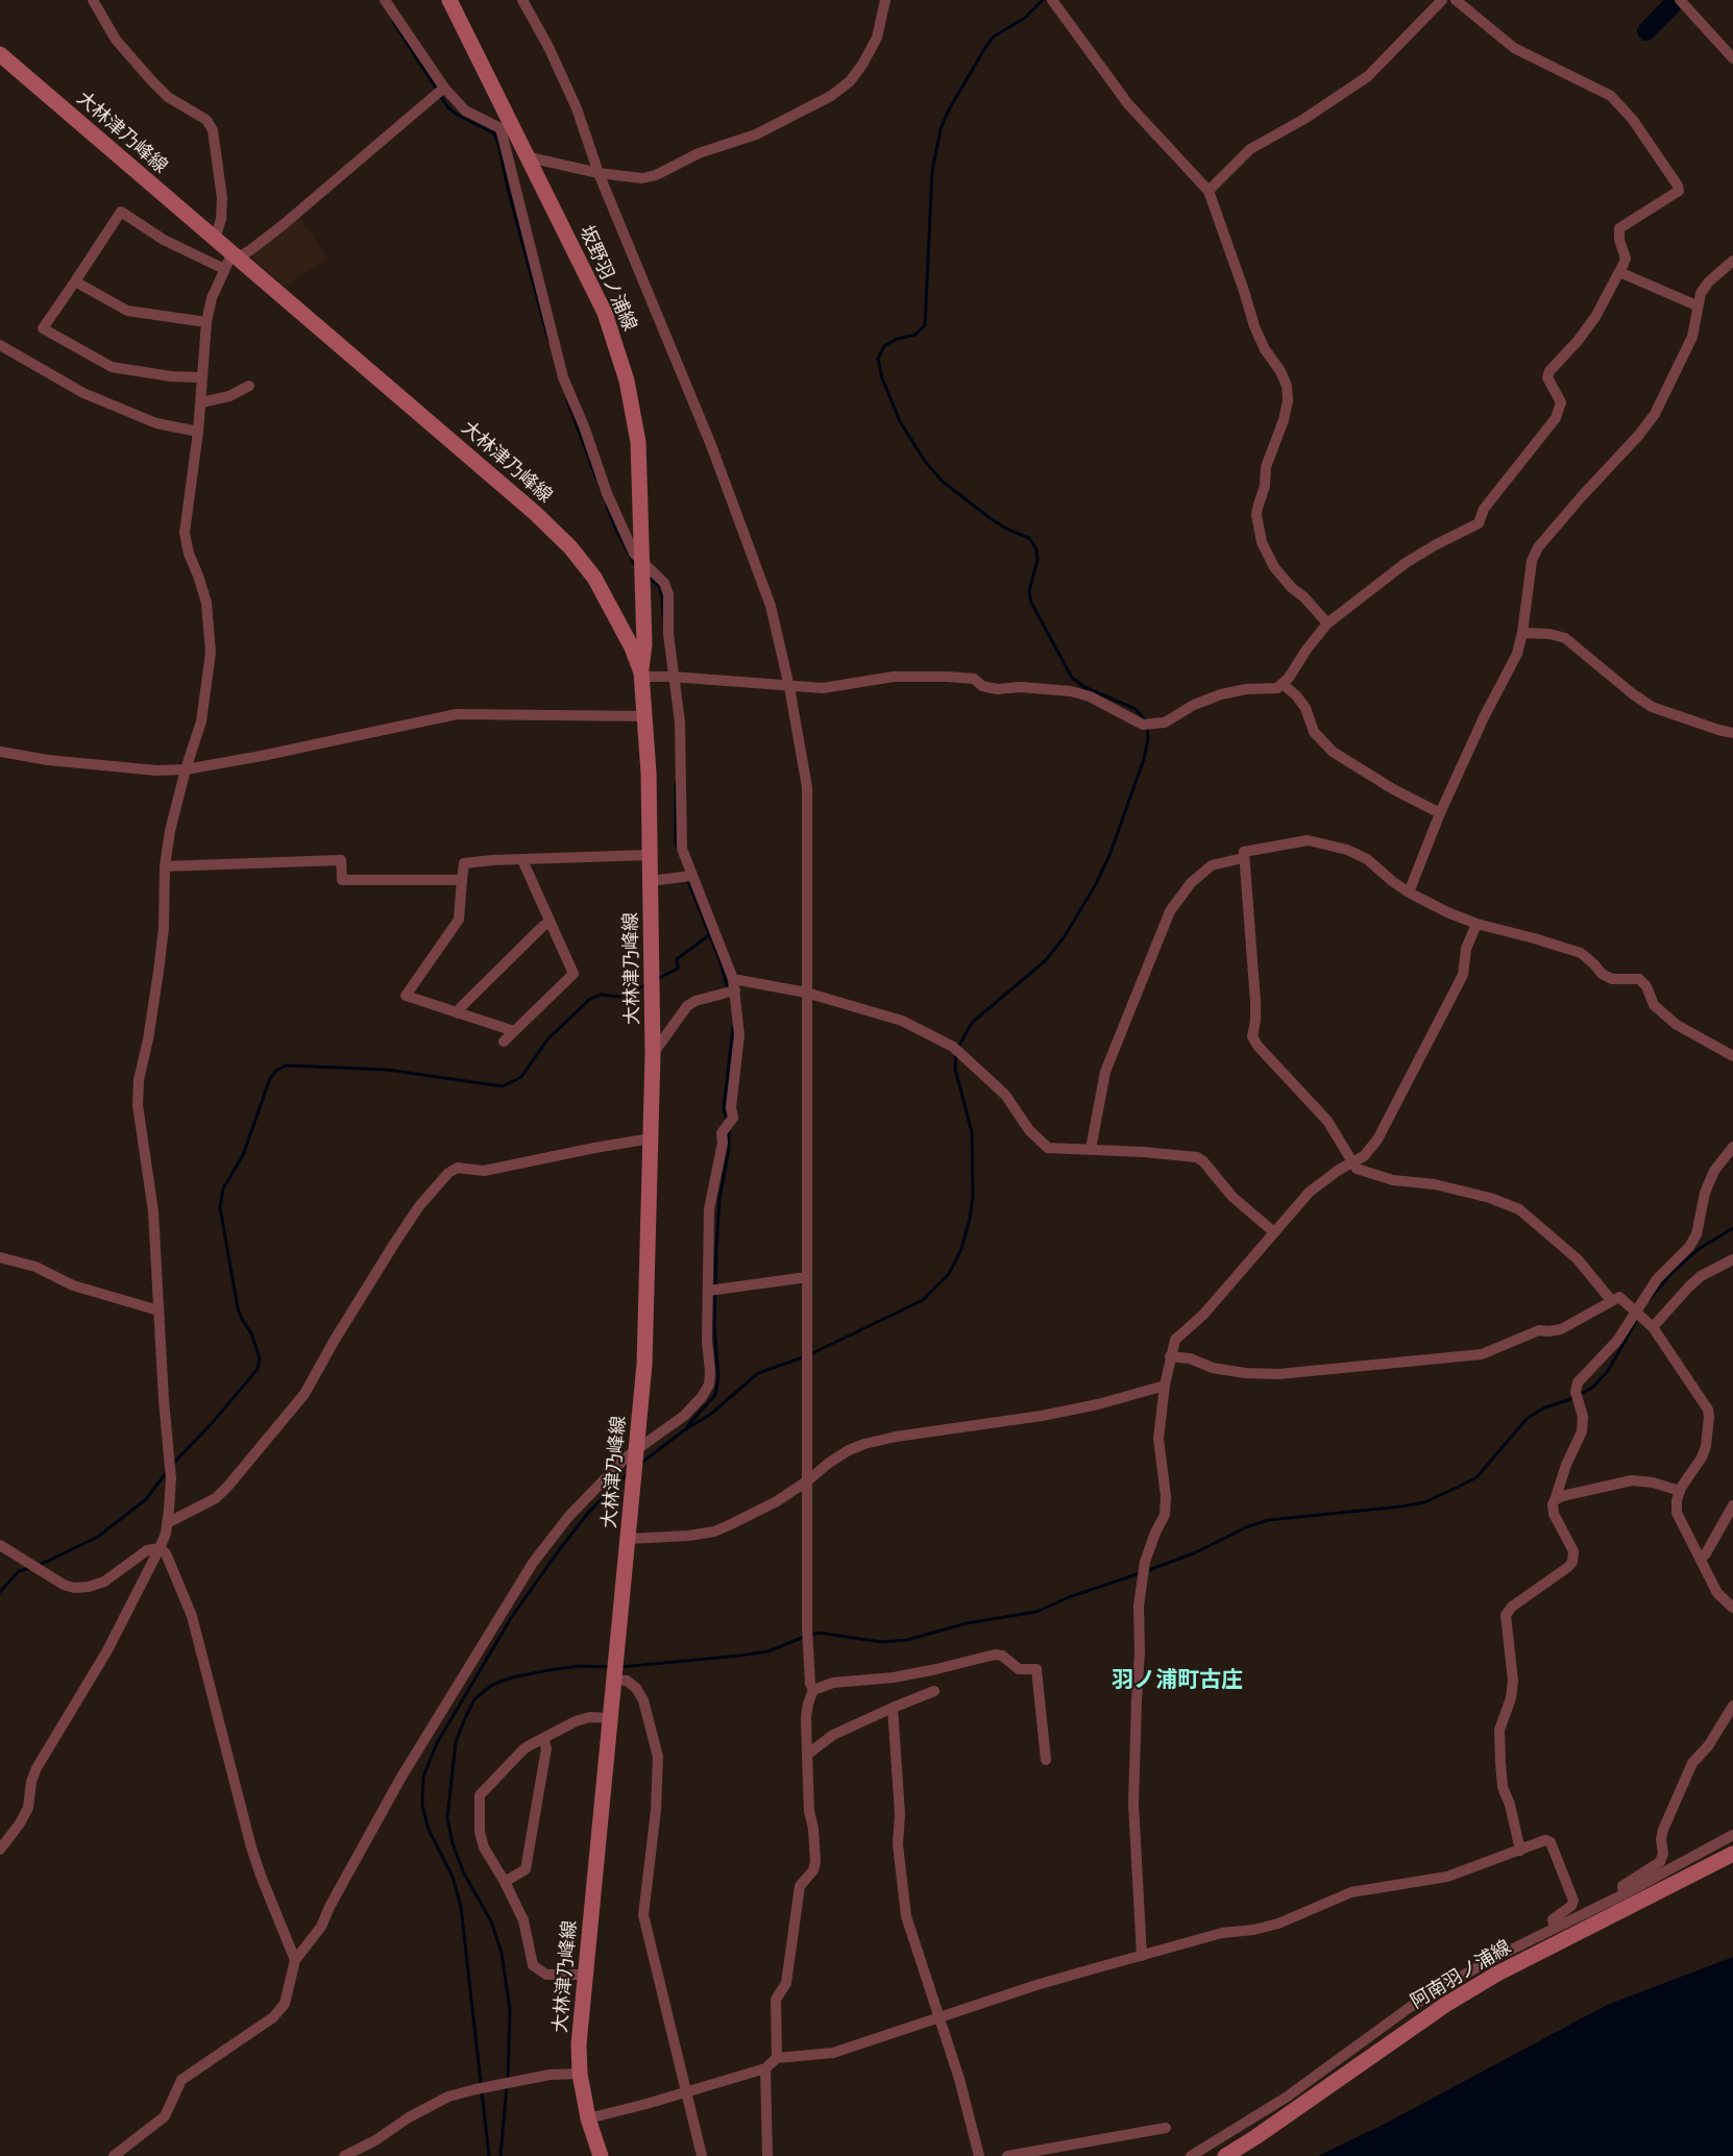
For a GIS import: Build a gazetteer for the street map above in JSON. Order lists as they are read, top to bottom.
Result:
{
  "streets": {
    "main road": ["大林津乃峰線", "坂野羽ノ浦線", "阿南羽ノ浦線"]
  },
  "crossings": [
    ["大林津乃峰線", "坂野羽ノ浦線"]
  ],
  "districts": ["羽ノ浦町古庄"]
}
